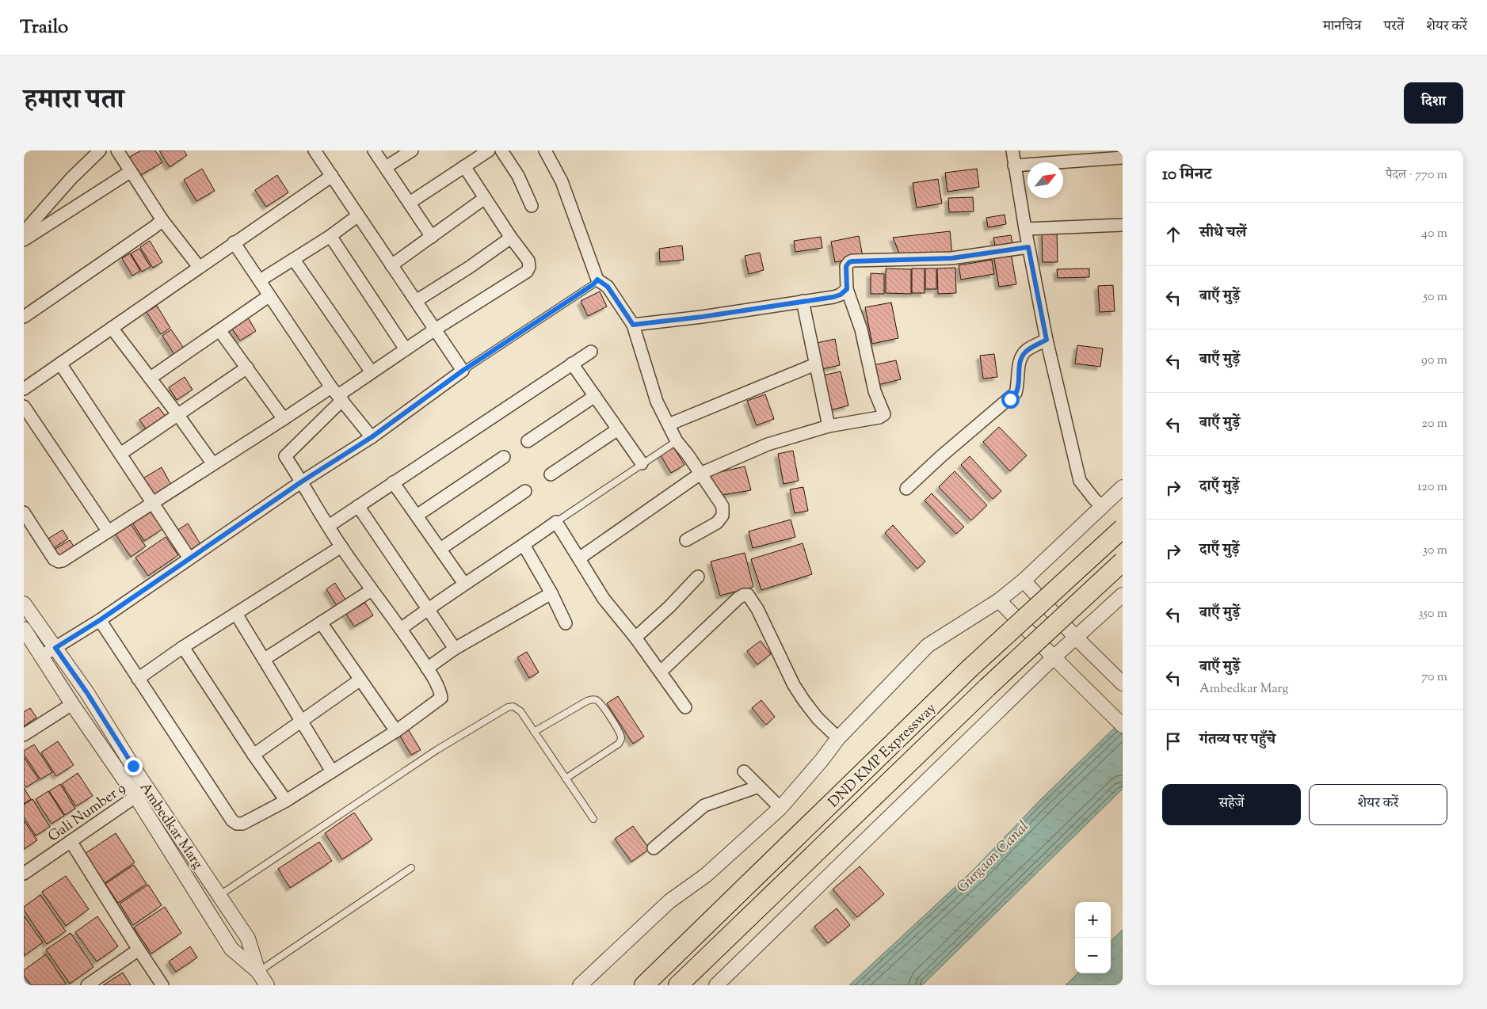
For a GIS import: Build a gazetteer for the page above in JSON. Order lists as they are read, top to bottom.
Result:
{
  "streets": {
    "highway": ["DND KMP Expressway"],
    "street": ["Gali Number 9", "Ambedkar Marg"]
  },
  "crossings": [
    ["Gali Number 9", "Ambedkar Marg"]
  ],
  "water": ["Gurgaon Canal"],
  "north": "top right",
  "page": {
    "header": "Trailo",
    "nav": ["मानचित्र", "परतें", "शेयर करें"],
    "title": "हमारा पता",
    "buttons": [
      "दिशा",
      ["सहेजें", "शेयर करें"]
    ],
    "heading": ["10 मिनट", "पैदल · 770 m"],
    "list": [
      ["सीधे चलें", "40 m"],
      ["बाएँ मुड़ें", "50 m"],
      ["बाएँ मुड़ें", "90 m"],
      ["बाएँ मुड़ें", "20 m"],
      ["दाएँ मुड़ें", "120 m"],
      ["दाएँ मुड़ें", "30 m"],
      ["बाएँ मुड़ें", "350 m"],
      ["बाएँ मुड़ें", "Ambedkar Marg", "70 m"],
      "गंतव्य पर पहुँचे"
    ],
    "map_buttons": ["+", "−"]
  }
}
